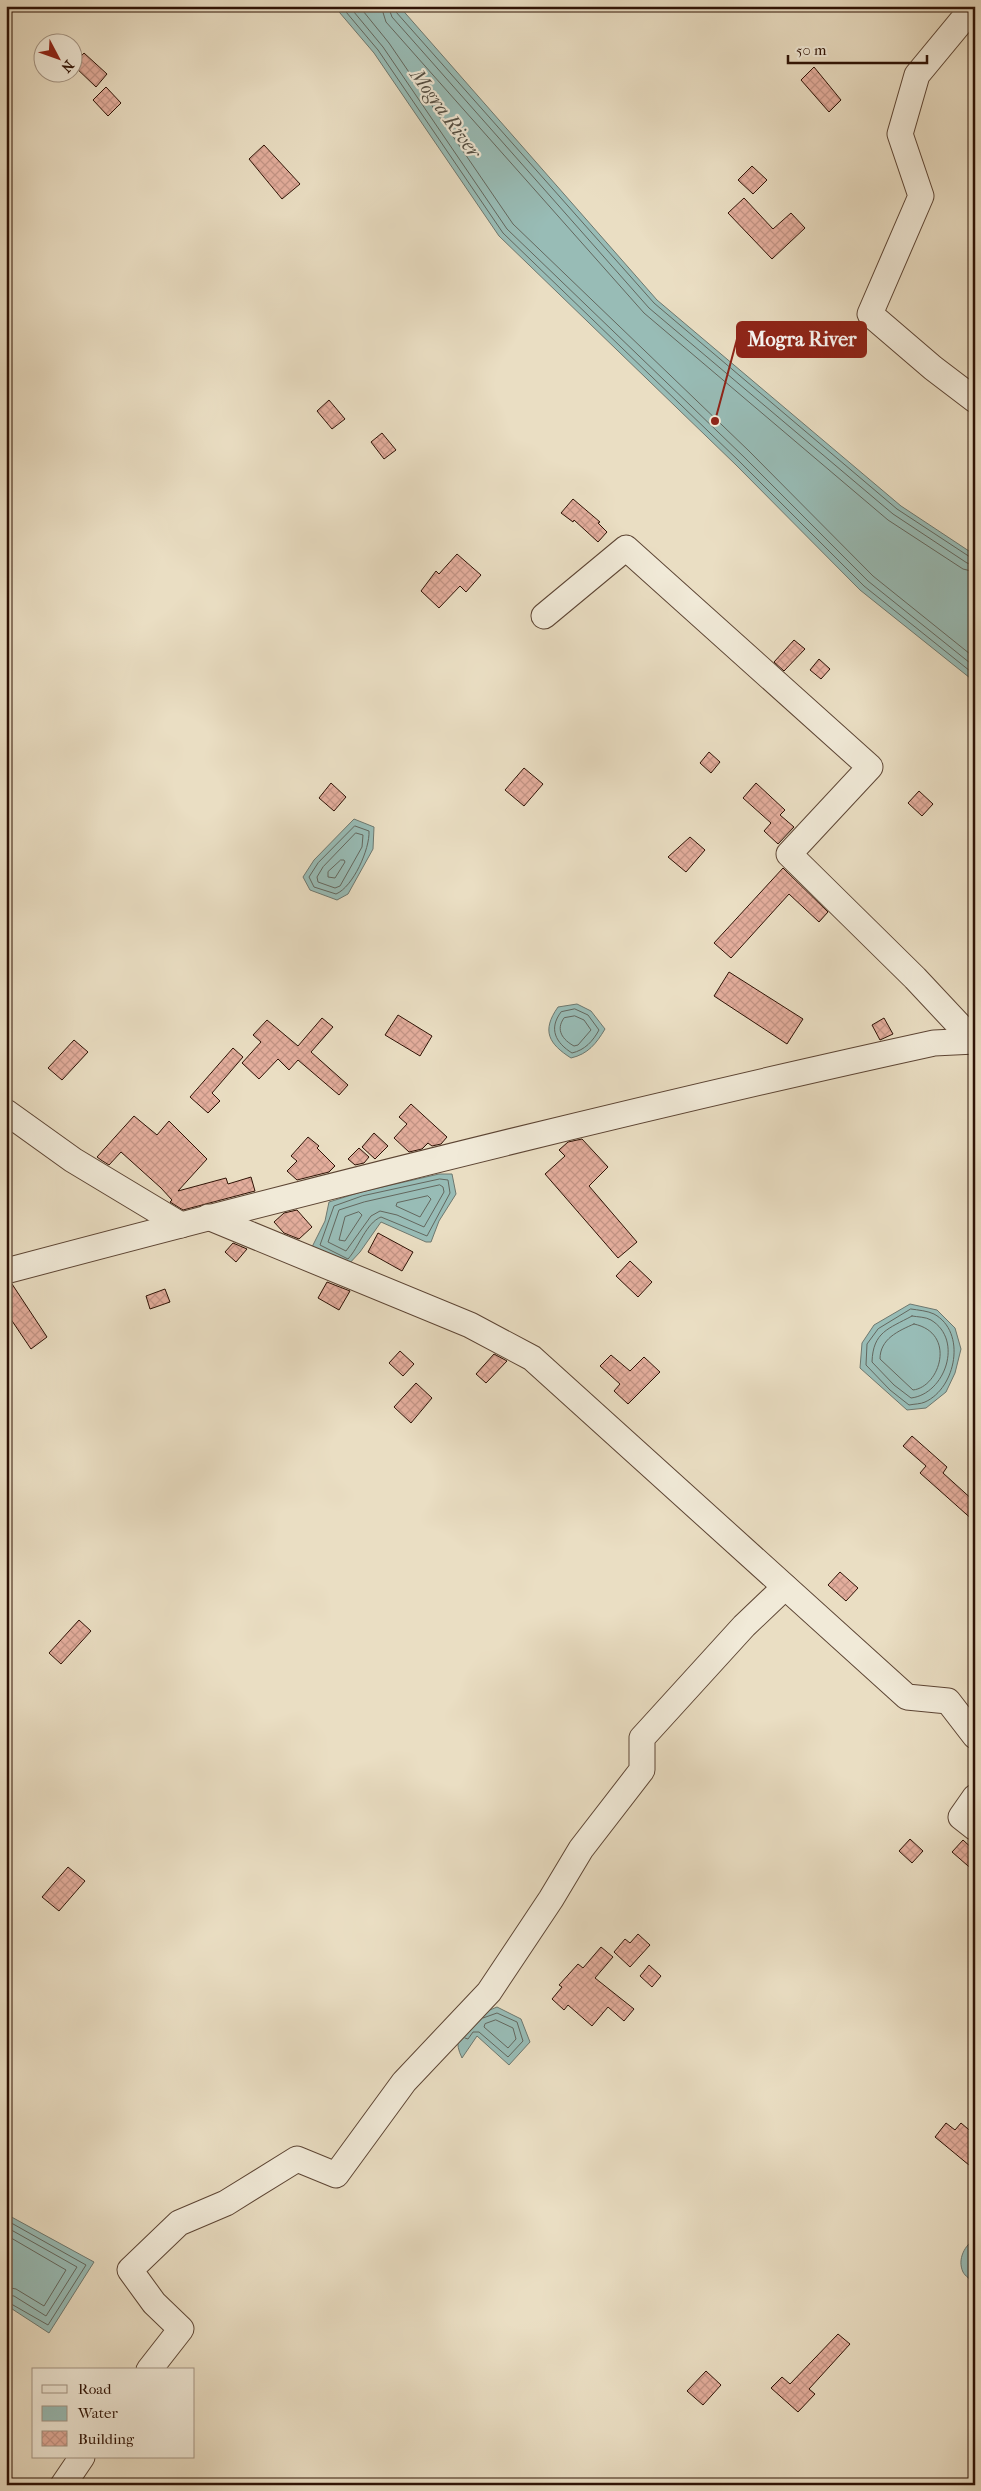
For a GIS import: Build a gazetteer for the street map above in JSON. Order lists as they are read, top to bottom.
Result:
{
  "water": ["Mogra River"],
  "places": ["Mogra River"],
  "legend": ["Road", "Water", "Building"],
  "scale_bar": "50 m",
  "north": "bottom right"
}
